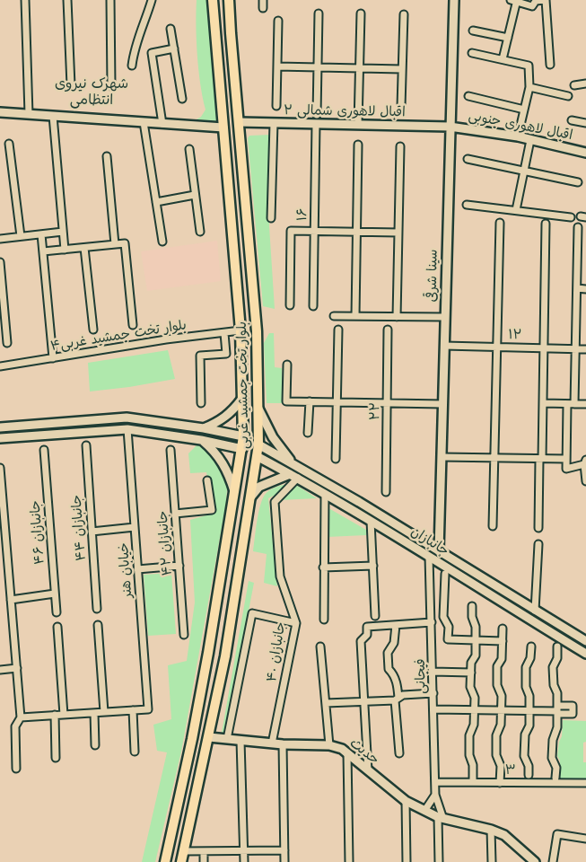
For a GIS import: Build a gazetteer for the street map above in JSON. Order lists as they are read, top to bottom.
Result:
{
  "streets": {
    "main road": ["بلوار تخت جمشید غربی"],
    "street": [
      "اقبال لاهوری شمالی ۲",
      "اقبال لاهوری جنوبی",
      "۱۶",
      "سینا شرقی",
      "۱۲",
      "بلوار تخت جمشید غربی۴",
      "۲۲",
      "۴۴ جانبازان",
      "۴۶ جانبازان",
      "جانبازان",
      "۴۲ جانبازان",
      "خیابان هنر",
      "۴۰ جانبازان",
      "فیجانی",
      "حدیث",
      "۳"
    ]
  },
  "crossings": [
    ["اقبال لاهوری شمالی ۲", "اقبال لاهوری جنوبی"],
    ["اقبال لاهوری شمالی ۲", "۱۶"],
    ["اقبال لاهوری شمالی ۲", "سینا شرقی"],
    ["اقبال لاهوری شمالی ۲", "بلوار تخت جمشید غربی"],
    ["اقبال لاهوری جنوبی", "سینا شرقی"],
    ["سینا شرقی", "۱۲"],
    ["سینا شرقی", "جانبازان"],
    ["بلوار تخت جمشید غربی۴", "بلوار تخت جمشید غربی"],
    ["بلوار تخت جمشید غربی", "جانبازان"],
    ["بلوار تخت جمشید غربی", "حدیث"],
    ["جانبازان", "۴۰ جانبازان"],
    ["جانبازان", "فیجانی"],
    ["۴۰ جانبازان", "حدیث"],
    ["فیجانی", "حدیث"],
    ["فیجانی", "۳"]
  ],
  "districts": ["شهرک نیروی انتظامی"]
}
